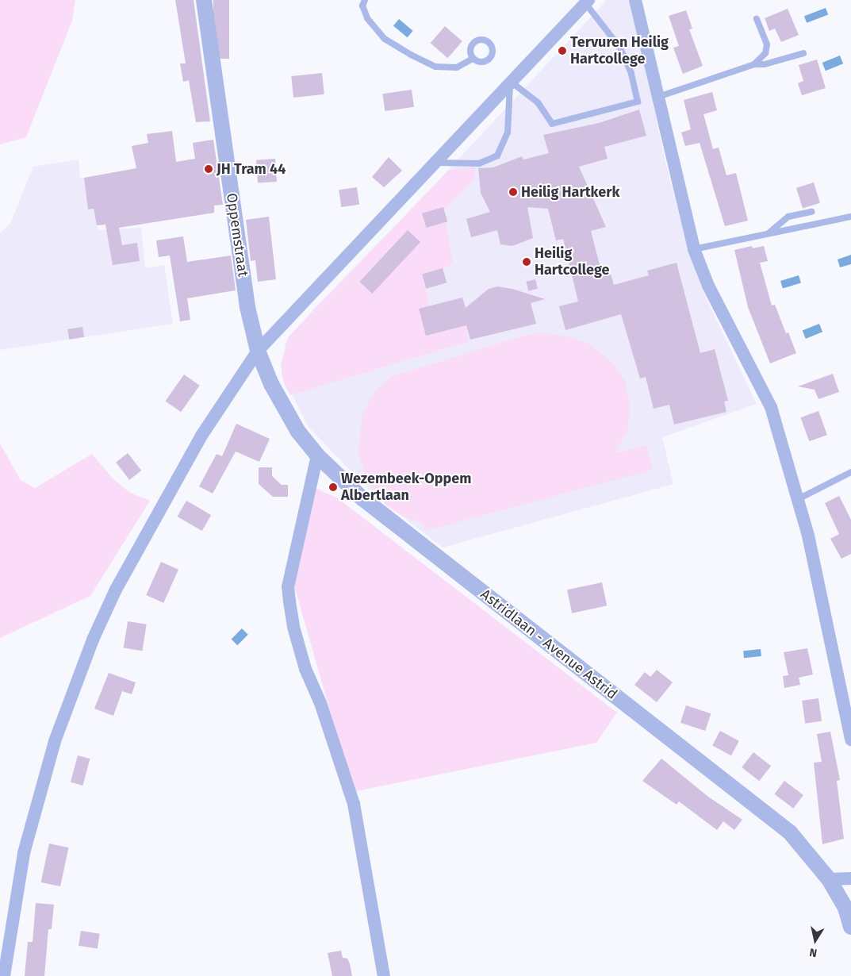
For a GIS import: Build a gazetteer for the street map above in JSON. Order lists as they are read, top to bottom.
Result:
{
  "streets": {
    "street": ["Oppemstraat", "Astridlaan - Avenue Astrid"]
  },
  "crossings": [
    ["Oppemstraat", "Astridlaan - Avenue Astrid"]
  ],
  "places": [
    "Tervuren Heilig Hartcollege",
    "JH Tram 44",
    "Heilig Hartkerk",
    "Heilig Hartcollege",
    "Wezembeek-Oppem Albertlaan"
  ],
  "north": "bottom"
}
